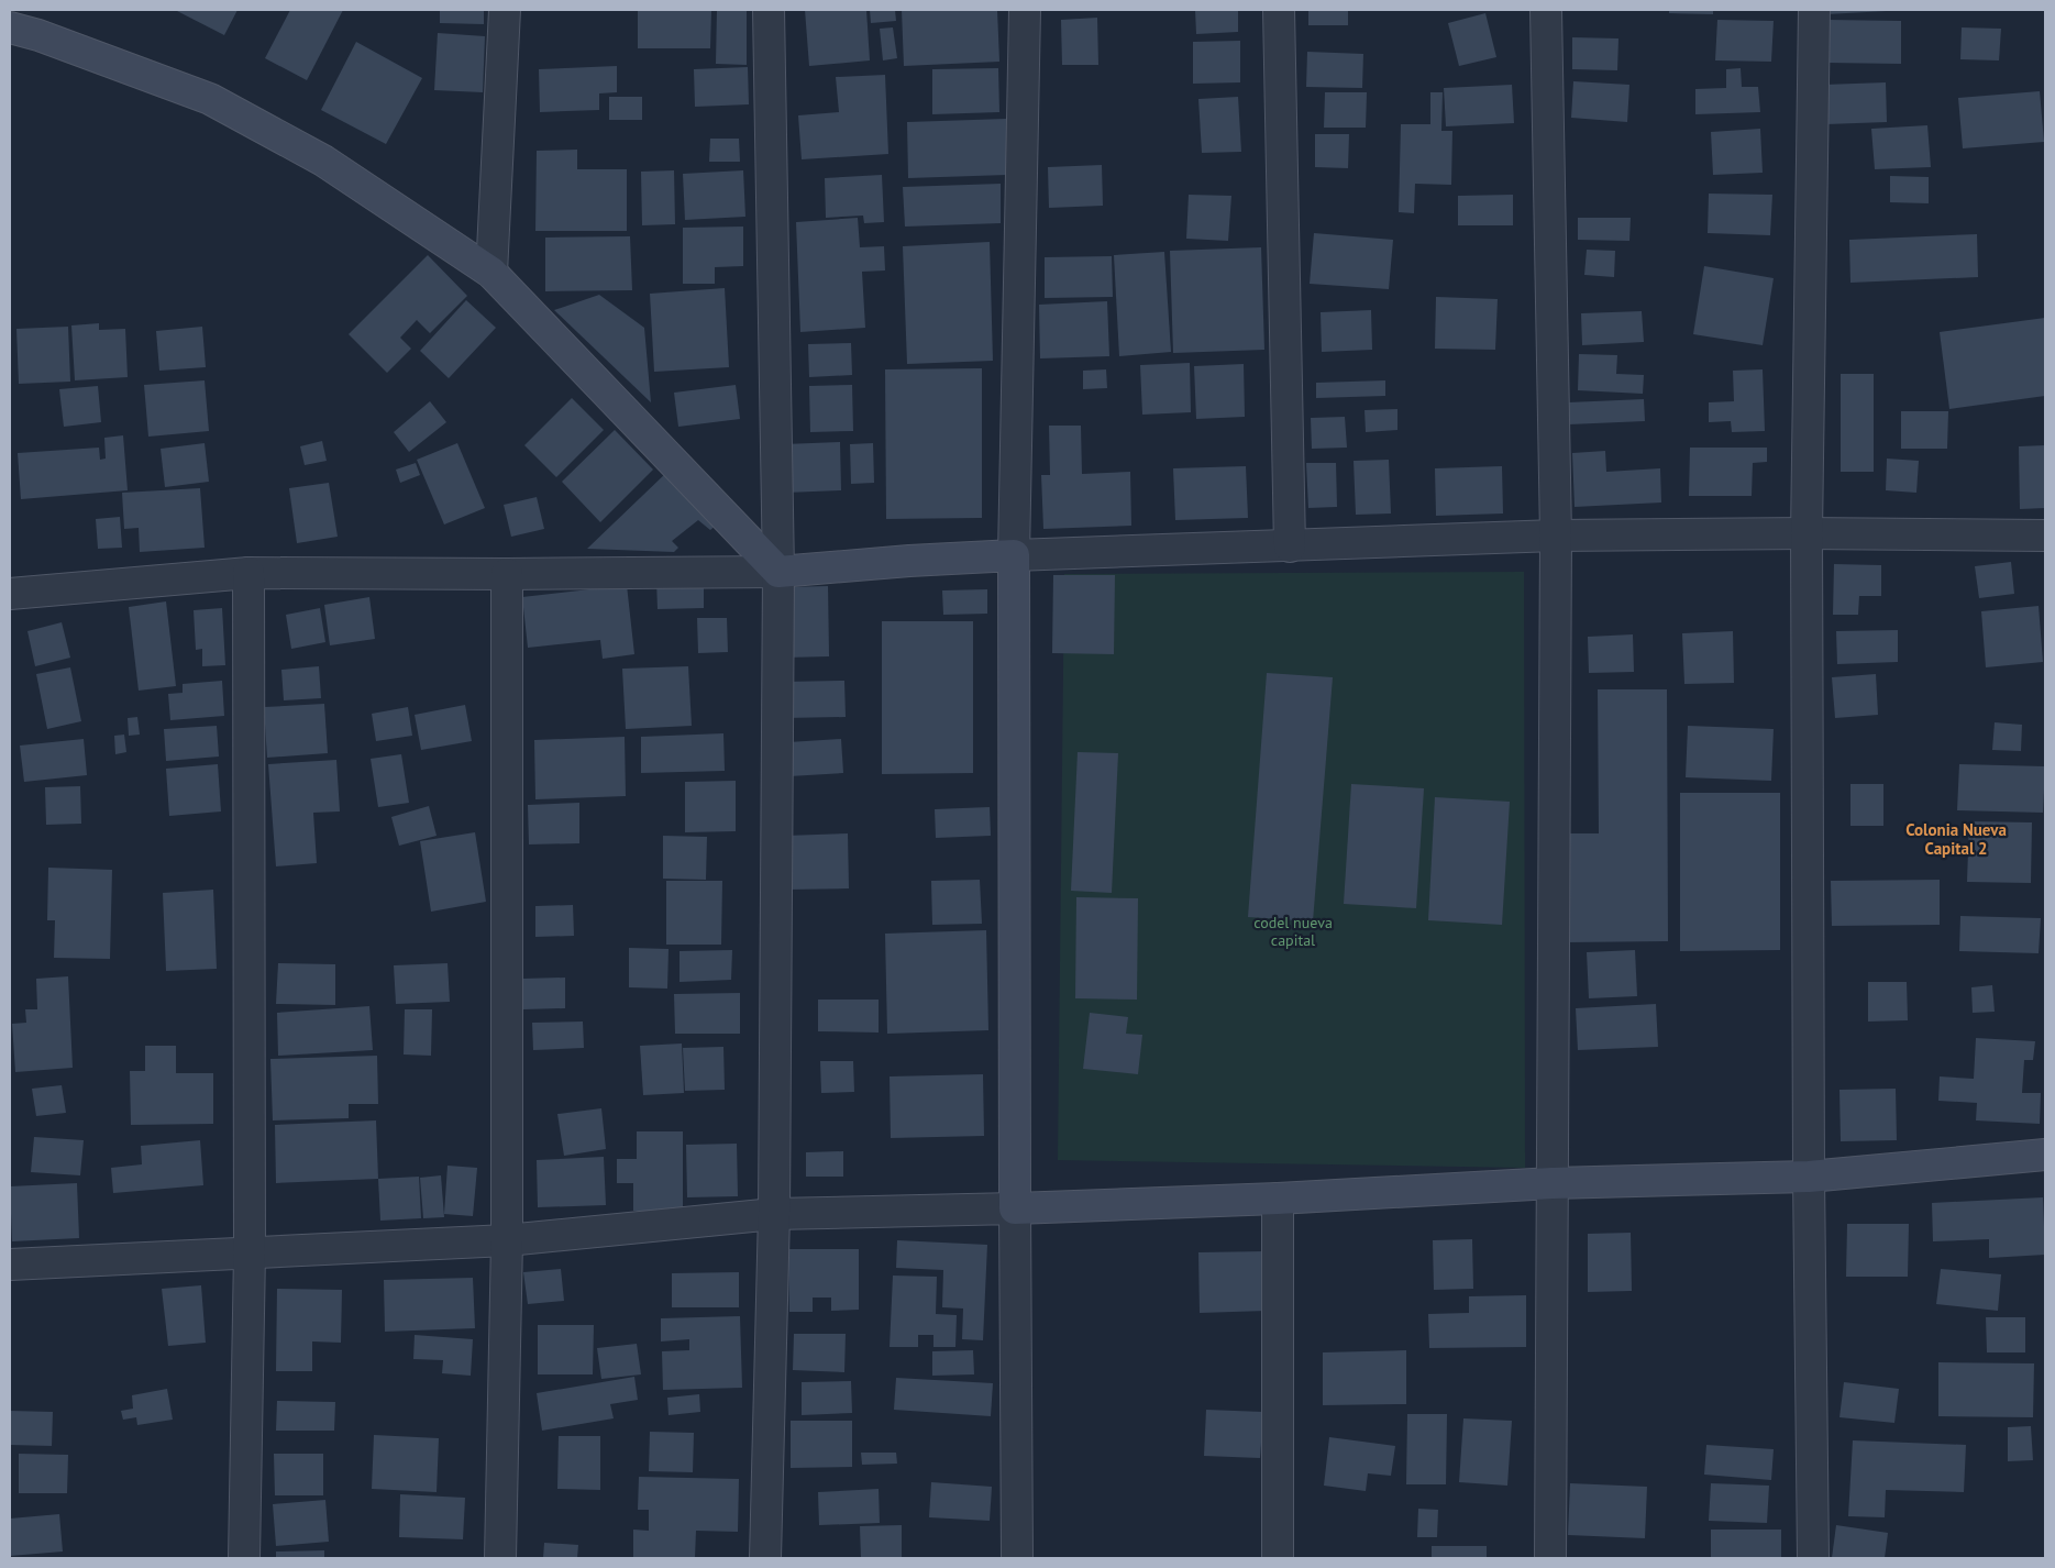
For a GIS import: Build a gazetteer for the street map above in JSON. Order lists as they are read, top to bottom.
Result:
{
  "districts": ["Colonia Nueva Capital 2"],
  "parks": ["codel nueva capital"]
}
